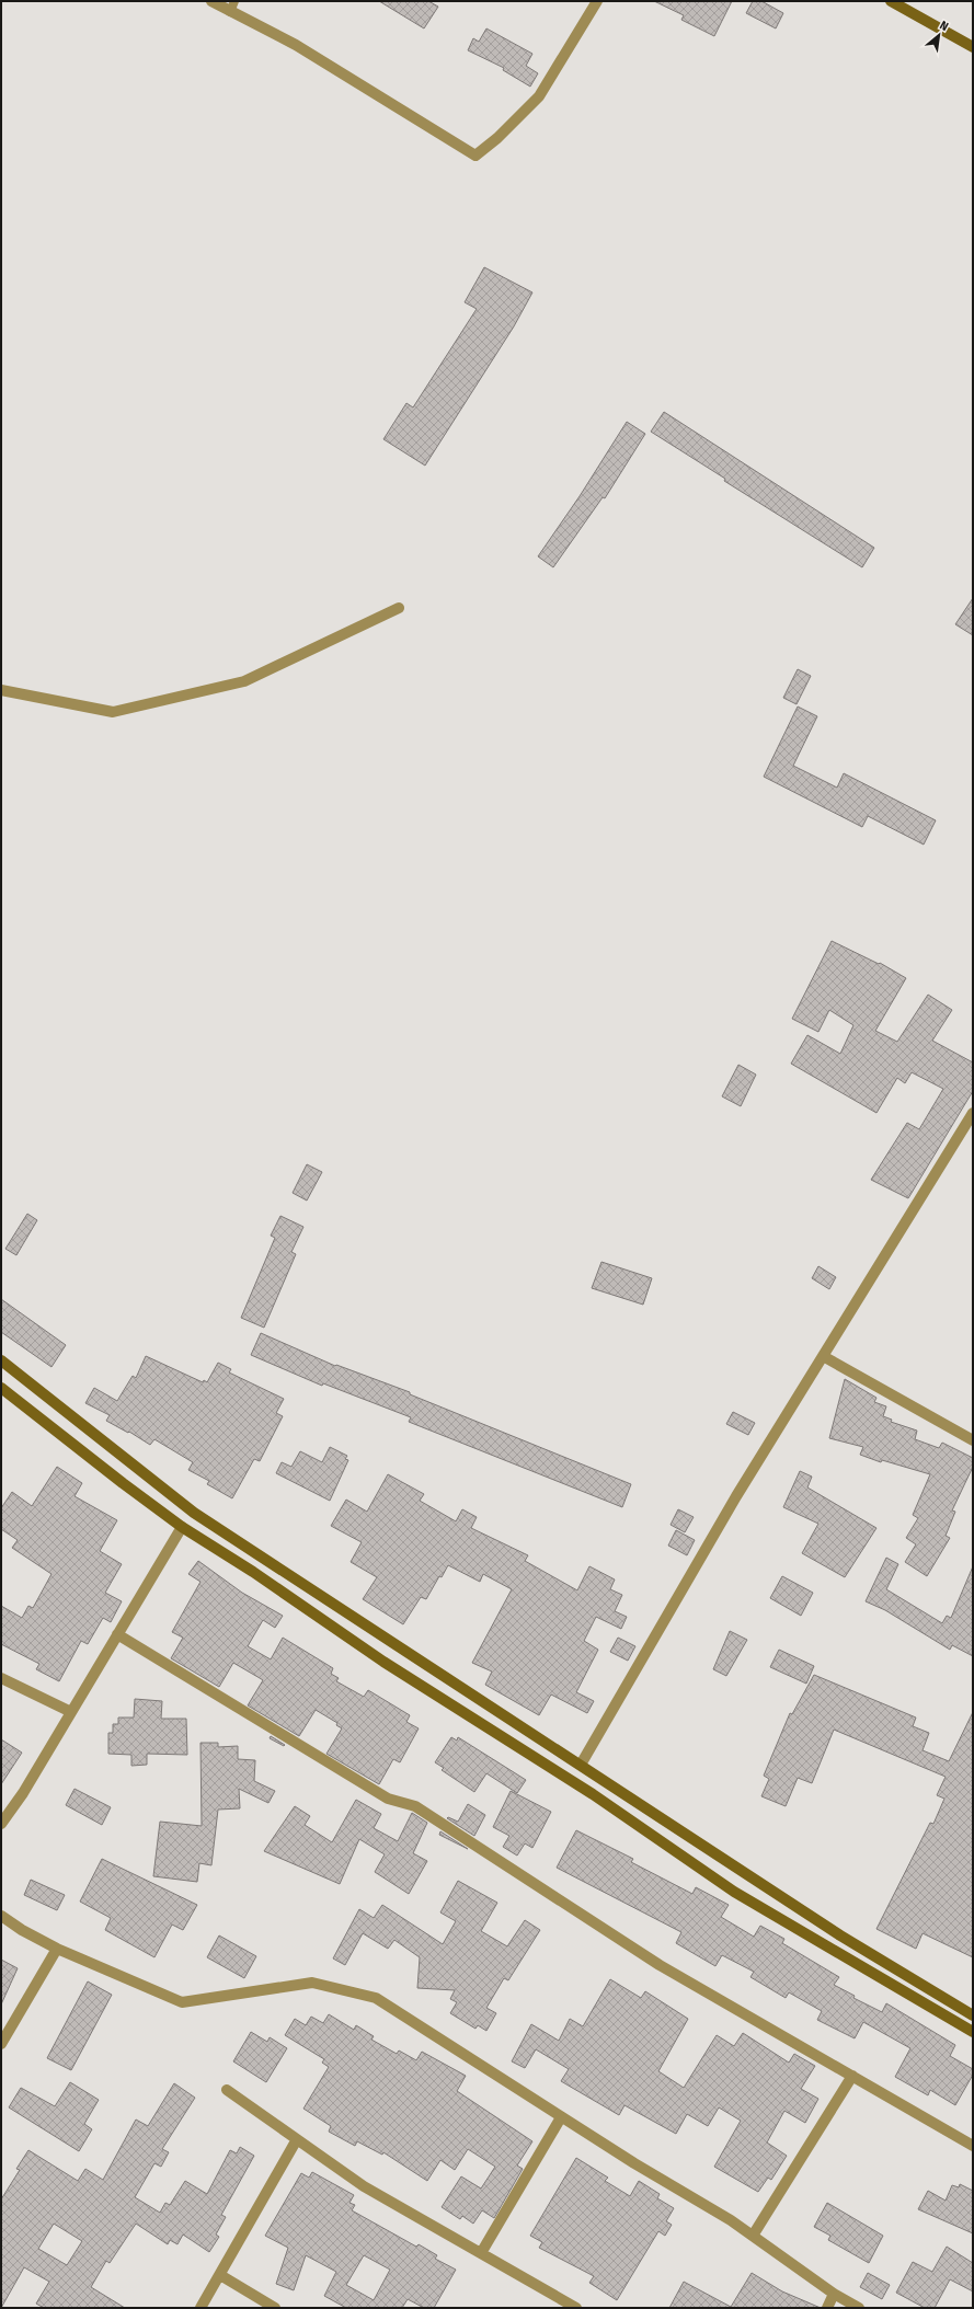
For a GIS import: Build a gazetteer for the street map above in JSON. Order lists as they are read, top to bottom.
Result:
{
  "north": "top right"
}
